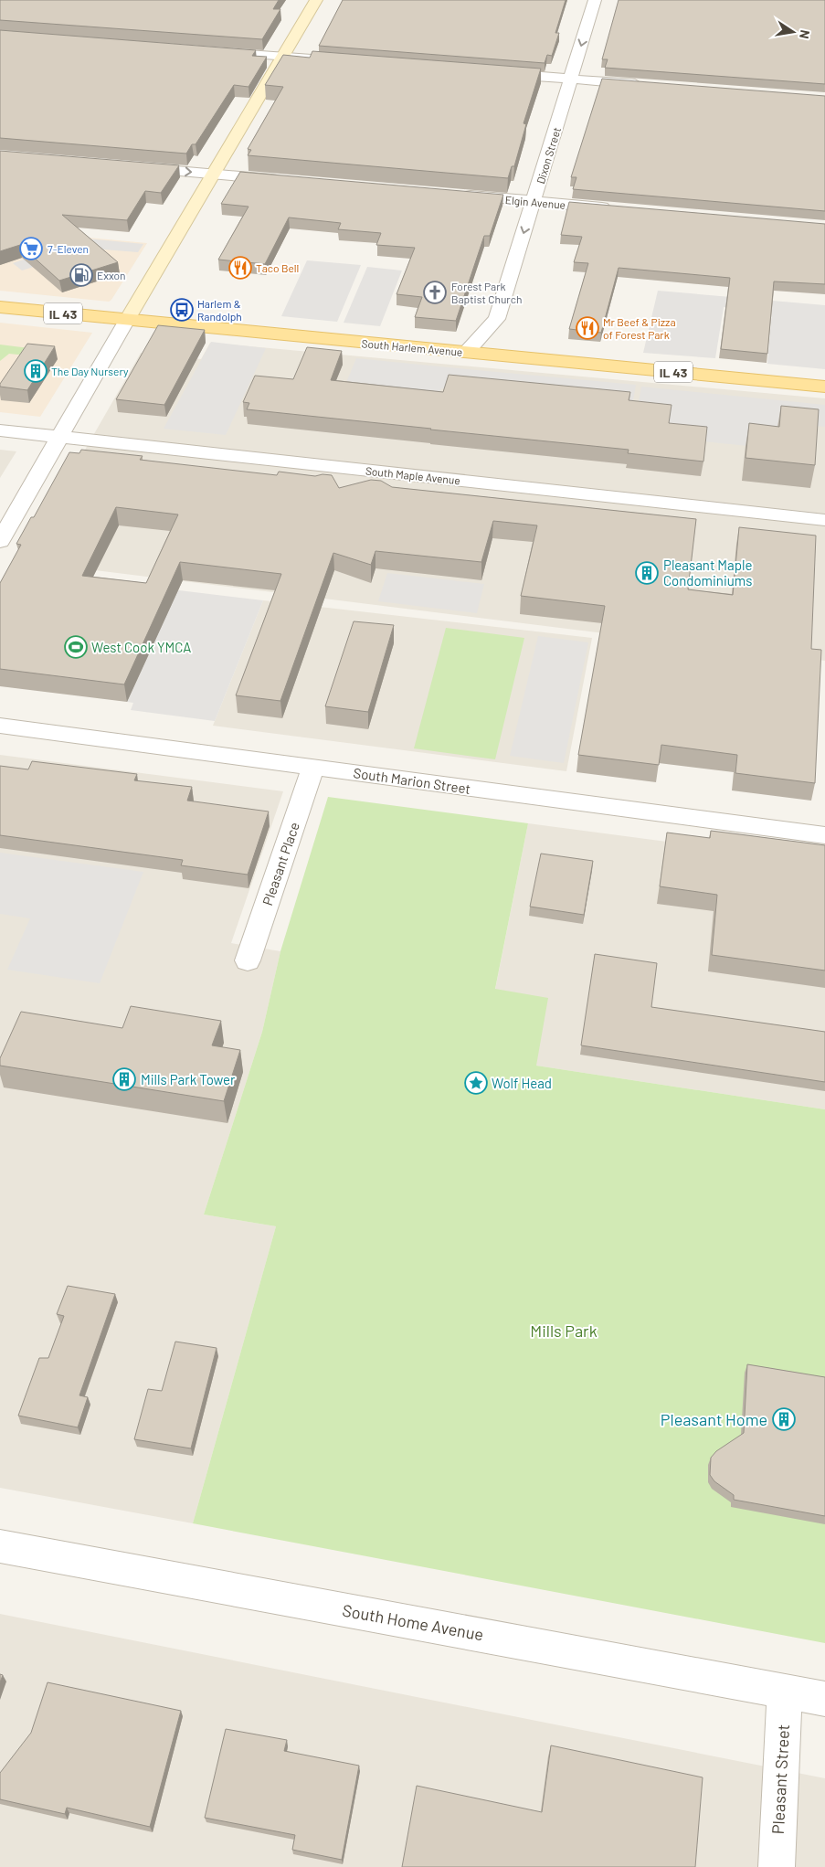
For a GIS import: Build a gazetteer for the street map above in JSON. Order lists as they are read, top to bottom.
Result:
{
  "streets": {
    "main road": ["IL 43", "South Harlem Avenue"],
    "street": [
      "Dixon Street",
      "Elgin Avenue",
      "South Maple Avenue",
      "South Marion Street",
      "Pleasant Place",
      "South Home Avenue",
      "Pleasant Street"
    ]
  },
  "crossings": [
    ["Dixon Street", "Elgin Avenue"],
    ["Dixon Street", "South Harlem Avenue"],
    ["South Marion Street", "Pleasant Place"],
    ["South Home Avenue", "Pleasant Street"]
  ],
  "one_way": ["Dixon Street"],
  "parks": ["Mills Park"],
  "places": {
    "supermarket": ["7-Eleven"],
    "restaurant": ["Taco Bell", "Mr Beef & Pizza of Forest Park"],
    "fuel station": ["Exxon"],
    "church": ["Forest Park Baptist Church"],
    "bus stop": ["Harlem & Randolph"],
    "building": [
      "The Day Nursery",
      "Pleasant Maple Condominiums",
      "Mills Park Tower",
      "Pleasant Home"
    ],
    "sports": ["West Cook YMCA"],
    "place": ["Wolf Head"]
  },
  "north": "right"
}
